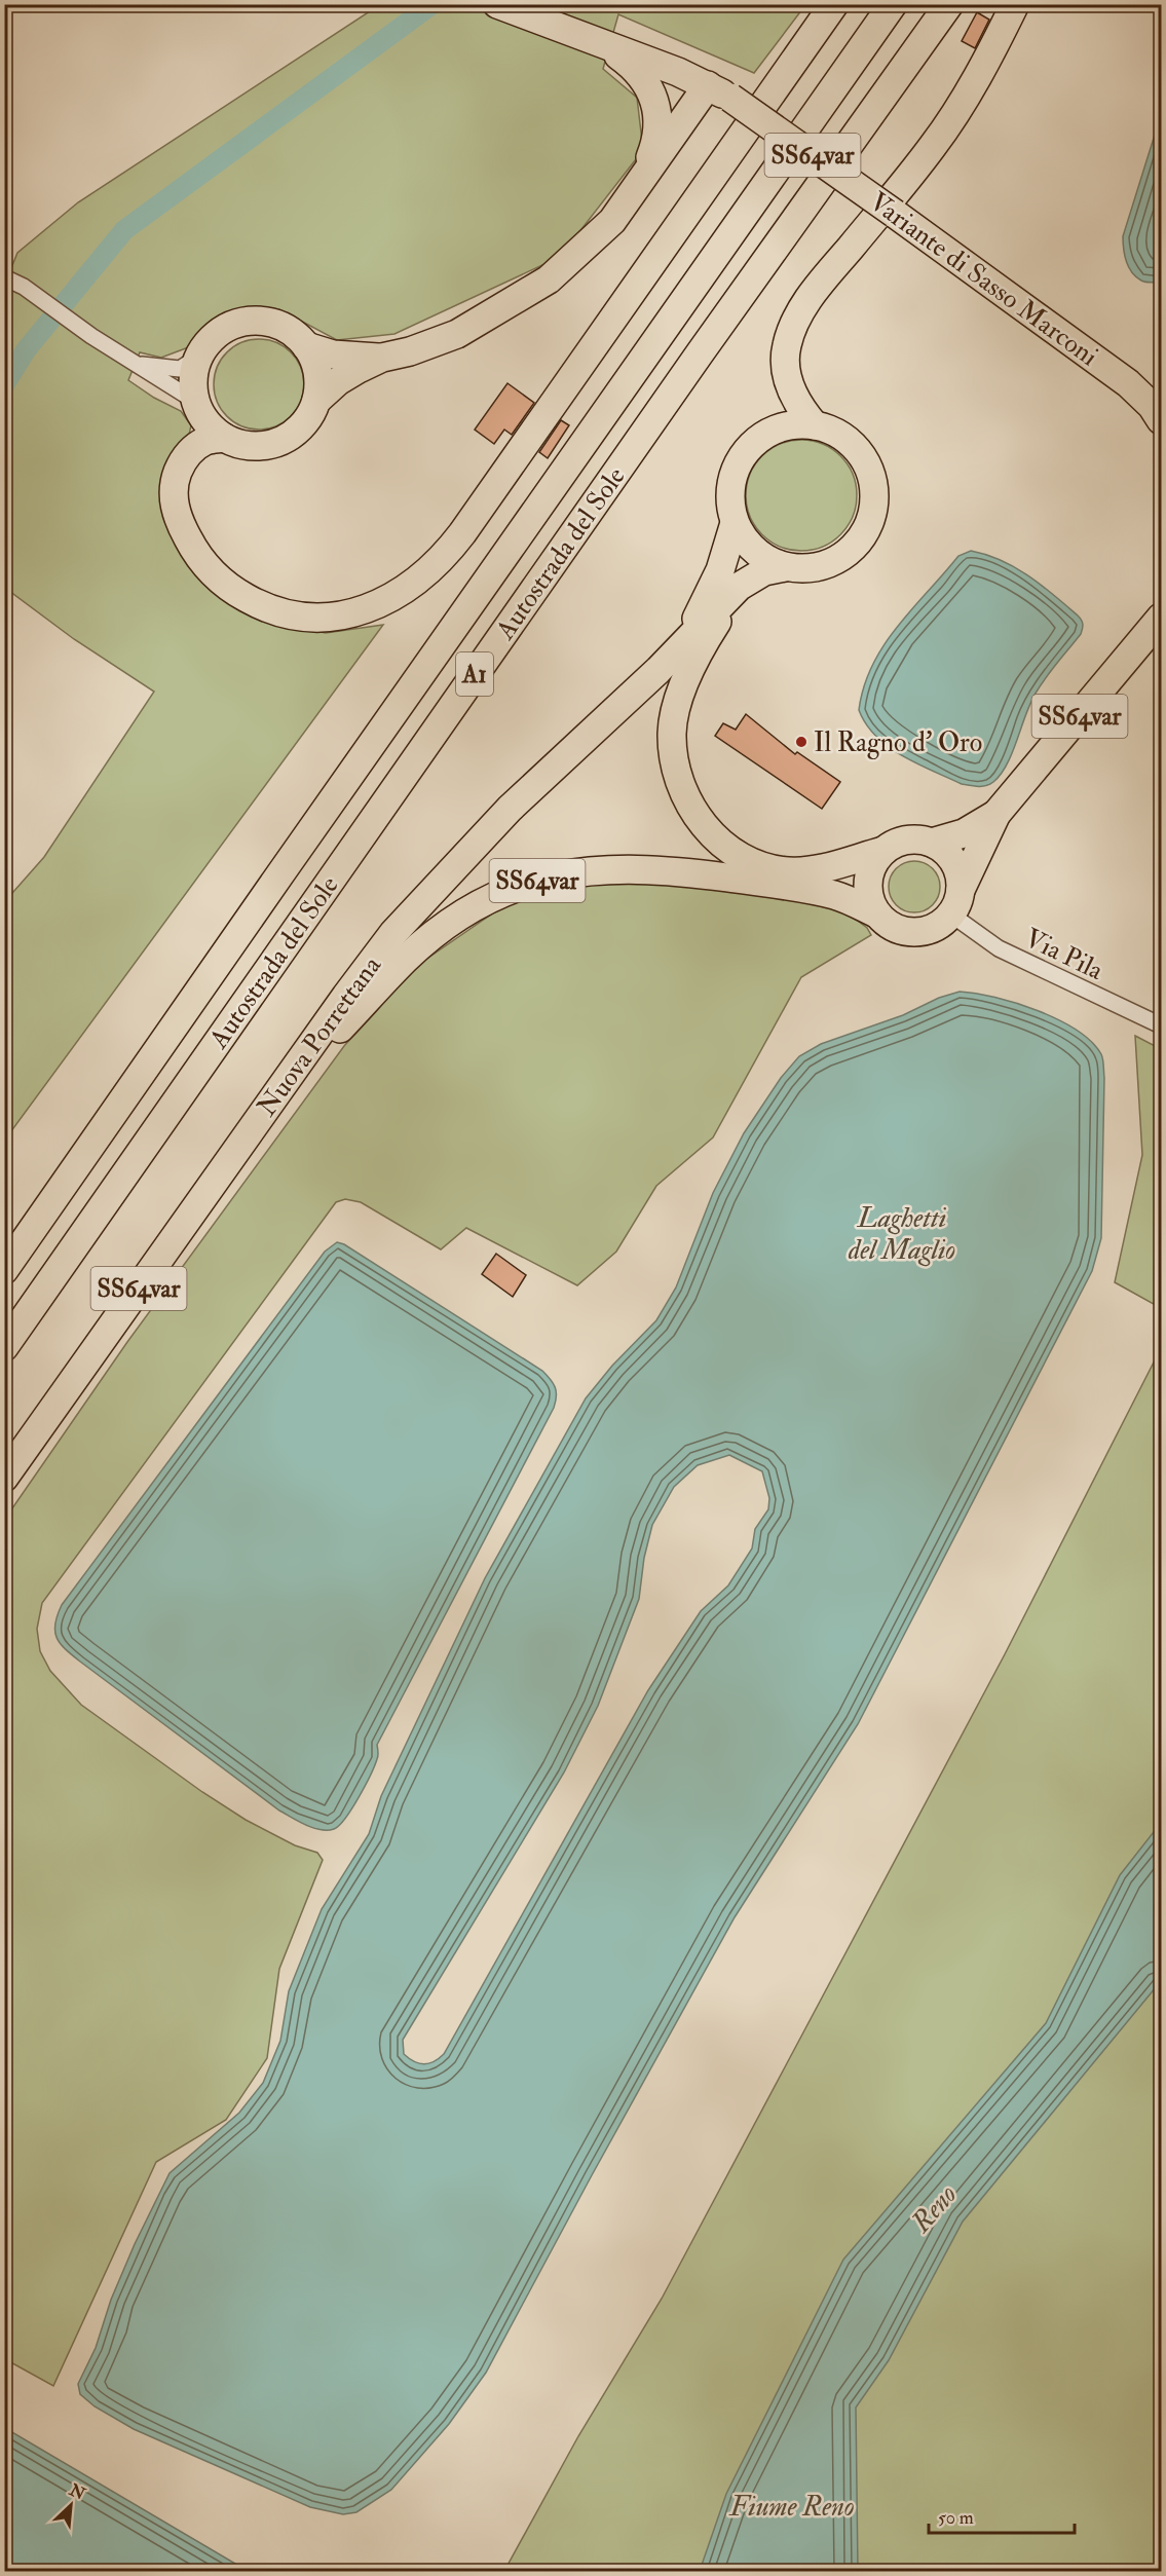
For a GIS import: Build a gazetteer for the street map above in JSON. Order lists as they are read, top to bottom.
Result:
{
  "streets": {
    "highway": [
      "SS64var",
      "Variante di Sasso Marconi",
      "Autostrada del Sole",
      "A1",
      "Nuova Porrettana"
    ],
    "street": ["Via Pila"]
  },
  "crossings": [
    ["SS64var", "Via Pila"],
    ["SS64var", "Nuova Porrettana"]
  ],
  "water": ["Laghetti del Maglio", "Reno", "Fiume Reno"],
  "places": ["Il Ragno d' Oro"],
  "scale_bar": "50 m",
  "north": "top right"
}
